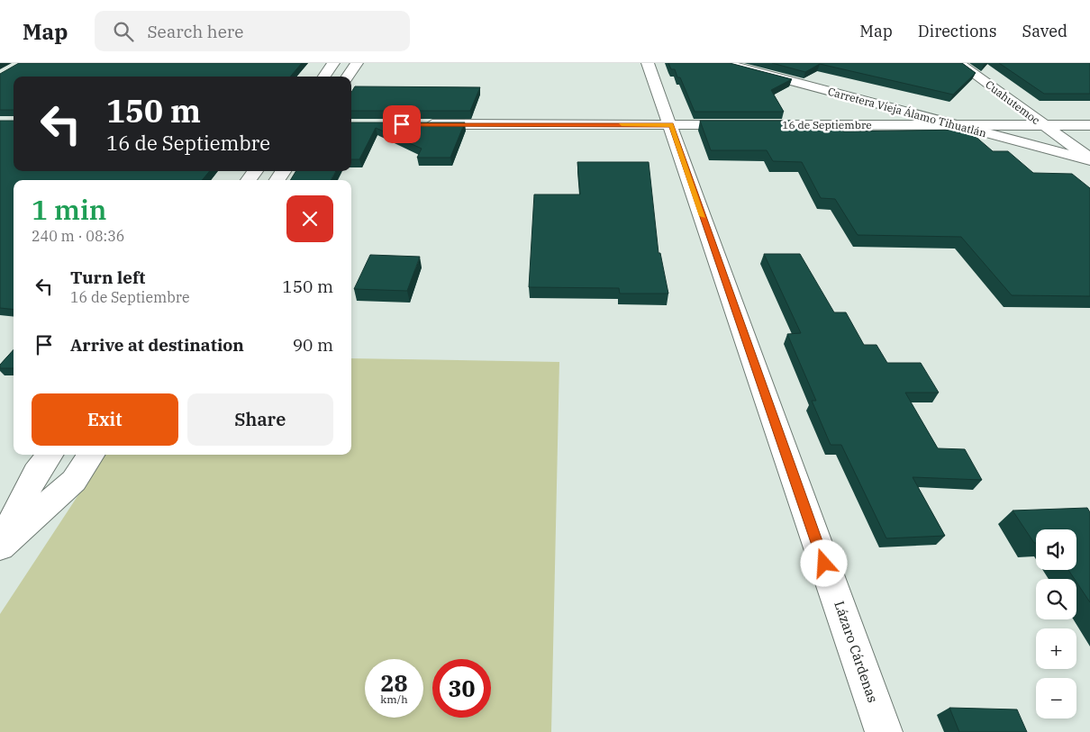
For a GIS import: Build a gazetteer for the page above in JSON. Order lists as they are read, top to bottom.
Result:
{
  "streets": {
    "street": [
      "Cuahutemoc",
      "Carretera Vieja Álamo Tihuatlán",
      "16 de Septiembre",
      "Lázaro Cárdenas"
    ]
  },
  "crossings": [
    ["Cuahutemoc", "Carretera Vieja Álamo Tihuatlán"],
    ["Cuahutemoc", "16 de Septiembre"],
    ["Carretera Vieja Álamo Tihuatlán", "16 de Septiembre"],
    ["16 de Septiembre", "Lázaro Cárdenas"]
  ],
  "page": {
    "header": "Map",
    "search": "Search here",
    "nav": ["Map", "Directions", "Saved"],
    "turn": ["150 m", "16 de Septiembre"],
    "heading": ["1 min", "240 m · 08:36"],
    "list": [
      {
        "name": "Turn left",
        "note": "16 de Septiembre",
        "value": "150 m"
      },
      {
        "name": "Arrive at destination",
        "value": "90 m"
      }
    ],
    "buttons": ["Exit", "Share"],
    "map_buttons": ["+", "−"],
    "speed": "28 km/h",
    "limit": "30"
  }
}
